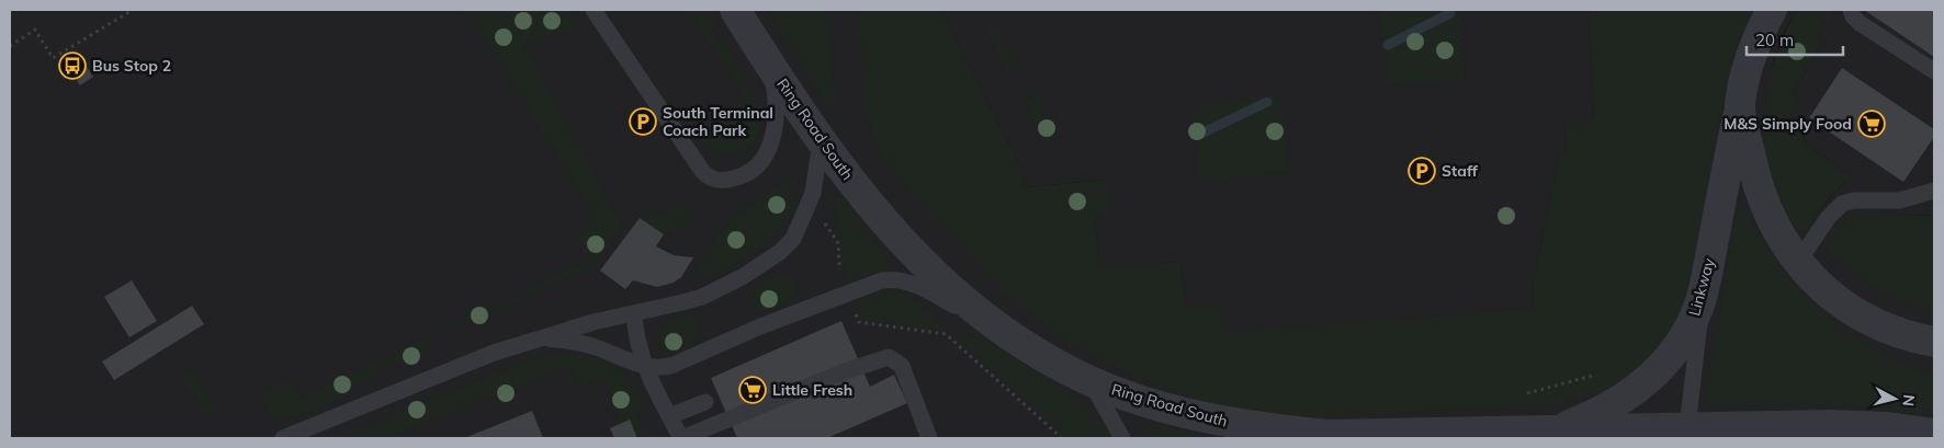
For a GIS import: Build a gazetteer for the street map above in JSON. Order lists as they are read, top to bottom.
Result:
{
  "streets": {
    "street": ["Ring Road South", "Linkway"]
  },
  "crossings": [
    ["Ring Road South", "Linkway"]
  ],
  "places": {
    "bus stop": ["Bus Stop 2"],
    "parking": ["South Terminal Coach Park", "Staff"],
    "supermarket": ["M&S Simply Food", "Little Fresh"]
  },
  "scale_bar": "20 m",
  "north": "right"
}
